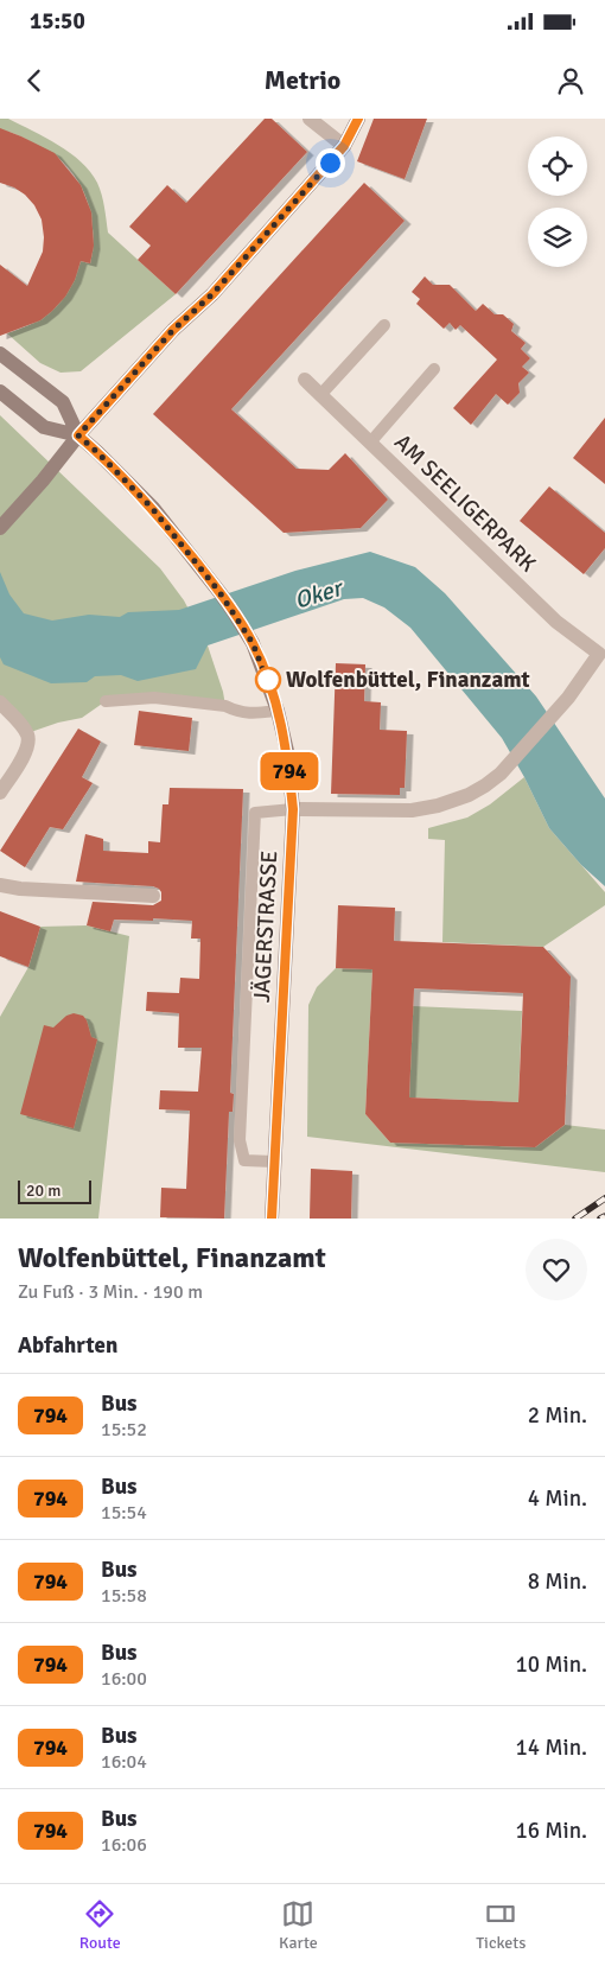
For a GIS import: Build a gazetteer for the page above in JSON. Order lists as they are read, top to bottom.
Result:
{
  "streets": {
    "main road": ["JÄGERSTRASSE"],
    "street": ["AM SEELIGERPARK"]
  },
  "crossings": [
    ["AM SEELIGERPARK", "JÄGERSTRASSE"]
  ],
  "water": ["Oker"],
  "places": ["Wolfenbüttel, Finanzamt"],
  "lines": ["bus line 794"],
  "scale_bar": "20 m",
  "page": {
    "status": "15:50",
    "header": "Metrio",
    "on_map": "794",
    "scale": "20 m",
    "heading": [
      ["Wolfenbüttel, Finanzamt", "Zu Fuß · 3 Min. · 190 m"],
      "Abfahrten"
    ],
    "list": [
      {
        "mark": "794",
        "name": "Bus",
        "note": "15:52",
        "value": "2 Min."
      },
      {
        "mark": "794",
        "name": "Bus",
        "note": "15:54",
        "value": "4 Min."
      },
      {
        "mark": "794",
        "name": "Bus",
        "note": "15:58",
        "value": "8 Min."
      },
      {
        "mark": "794",
        "name": "Bus",
        "note": "16:00",
        "value": "10 Min."
      },
      {
        "mark": "794",
        "name": "Bus",
        "note": "16:04",
        "value": "14 Min."
      },
      {
        "mark": "794",
        "name": "Bus",
        "note": "16:06",
        "value": "16 Min."
      }
    ],
    "tabs": ["Route", "Karte", "Tickets"]
  }
}
